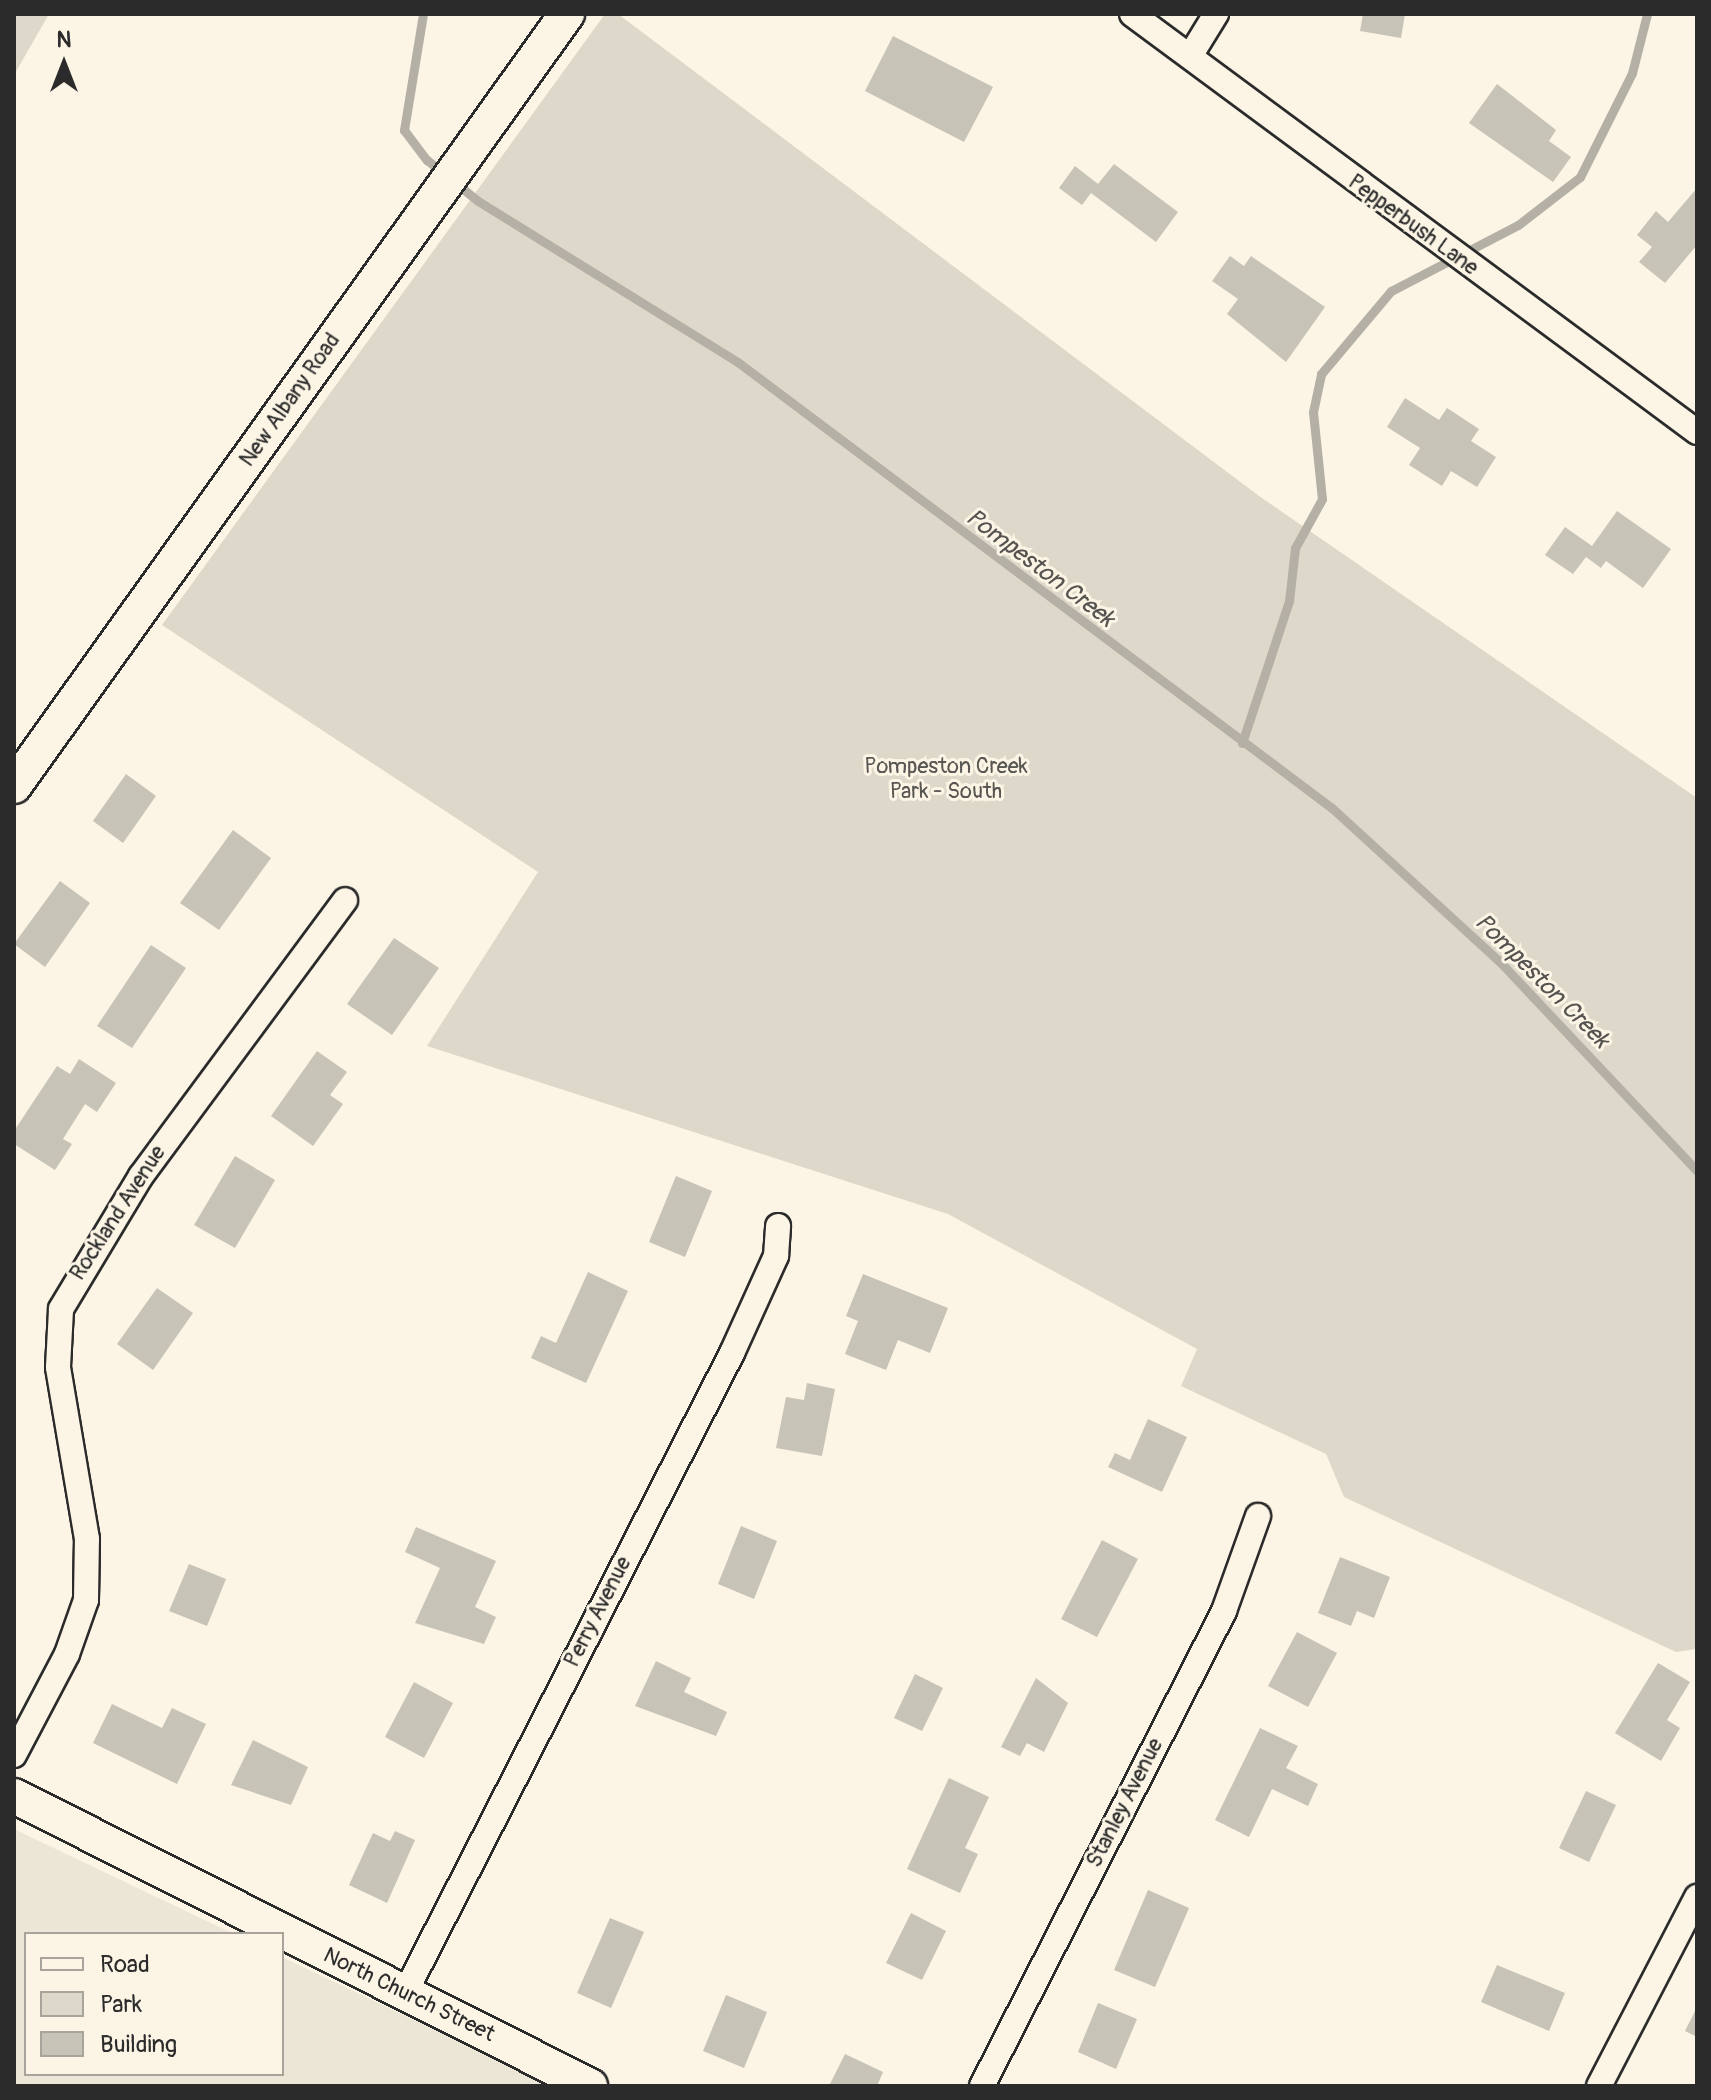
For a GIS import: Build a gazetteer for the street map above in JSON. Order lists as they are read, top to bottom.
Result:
{
  "streets": {
    "main road": ["New Albany Road", "North Church Street"],
    "street": [
      "Pepperbush Lane",
      "Rockland Avenue",
      "Perry Avenue",
      "Stanley Avenue"
    ]
  },
  "crossings": [
    ["Perry Avenue", "North Church Street"]
  ],
  "water": ["Pompeston Creek"],
  "parks": ["Pompeston Creek Park - South"],
  "legend": ["Road", "Park", "Building"],
  "north": "top"
}
